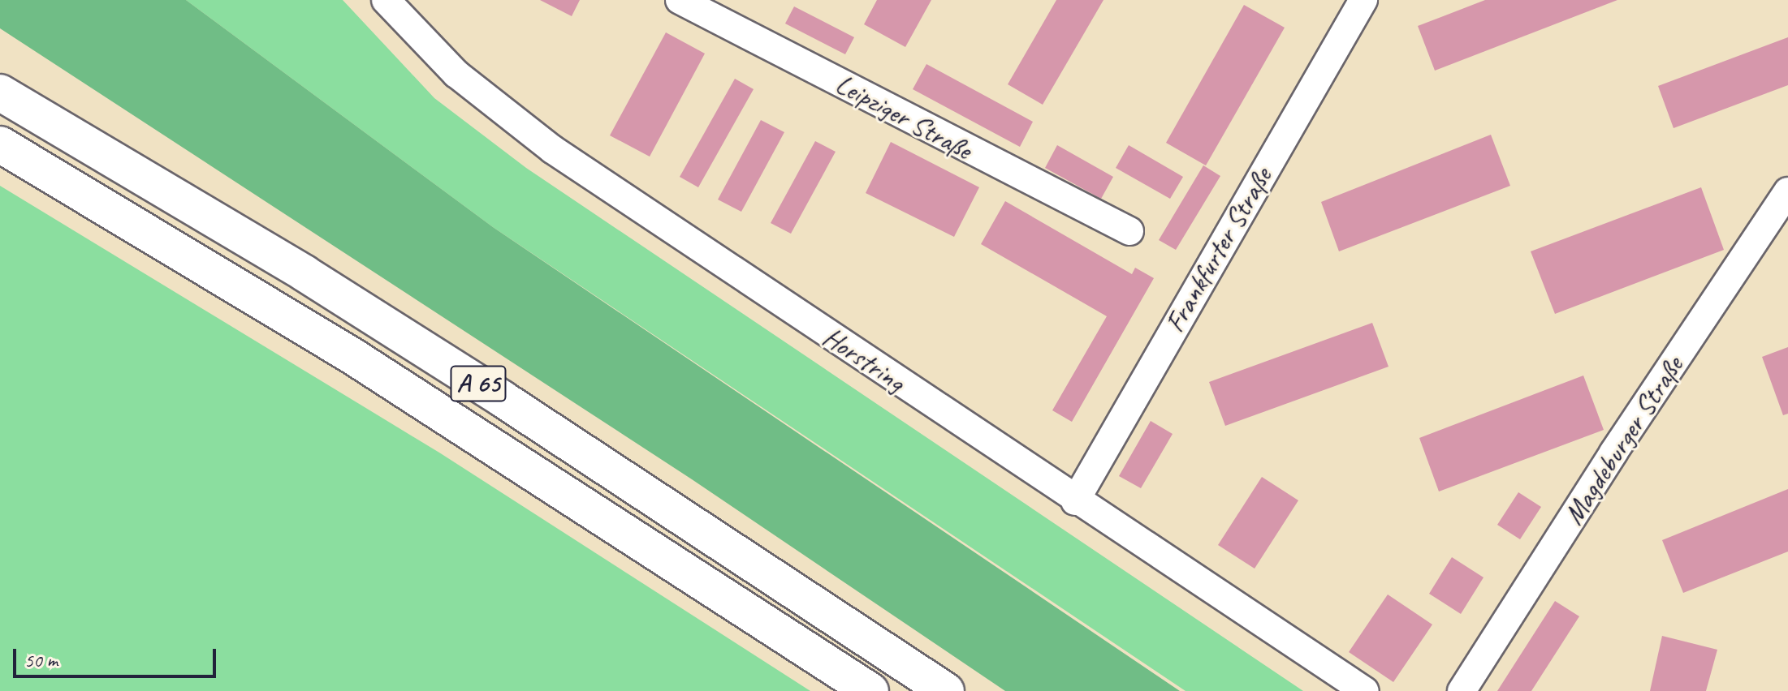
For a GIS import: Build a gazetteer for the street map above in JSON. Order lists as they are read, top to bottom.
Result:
{
  "streets": {
    "highway": ["A 65"],
    "street": [
      "Leipziger Straße",
      "Frankfurter Straße",
      "Horstring",
      "Magdeburger Straße"
    ]
  },
  "crossings": [
    ["Frankfurter Straße", "Horstring"]
  ],
  "scale_bar": "50 m"
}
